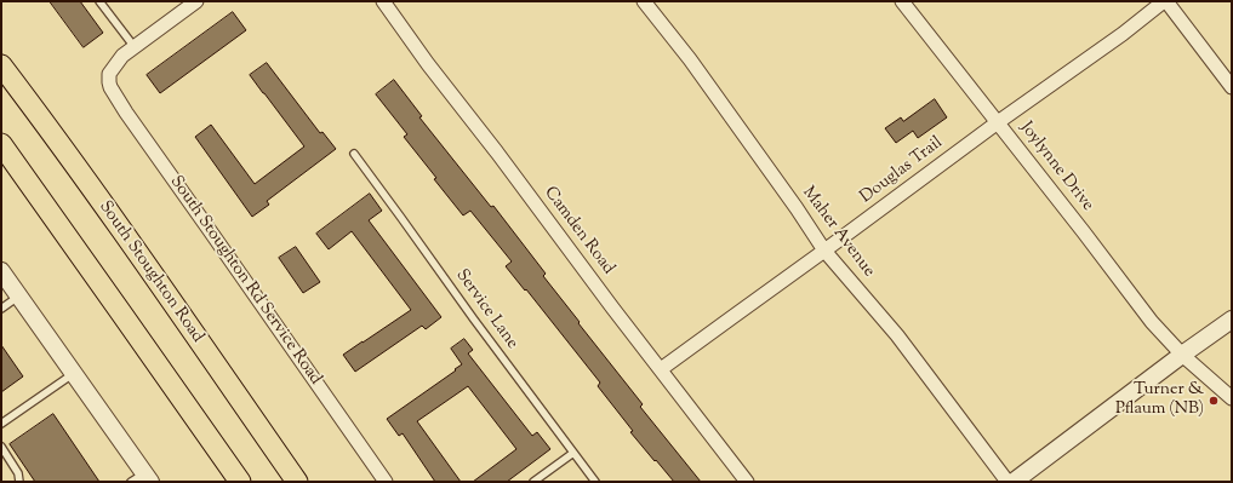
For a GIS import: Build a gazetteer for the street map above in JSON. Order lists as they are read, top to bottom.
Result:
{
  "streets": {
    "main road": ["South Stoughton Road"],
    "street": [
      "Joylynne Drive",
      "Douglas Trail",
      "Camden Road",
      "Maher Avenue",
      "South Stoughton Rd Service Road"
    ],
    "lane": ["Service Lane"]
  },
  "crossings": [
    ["Joylynne Drive", "Douglas Trail"],
    ["Douglas Trail", "Camden Road"],
    ["Douglas Trail", "Maher Avenue"]
  ],
  "places": ["Turner & Pflaum (NB)"]
}
